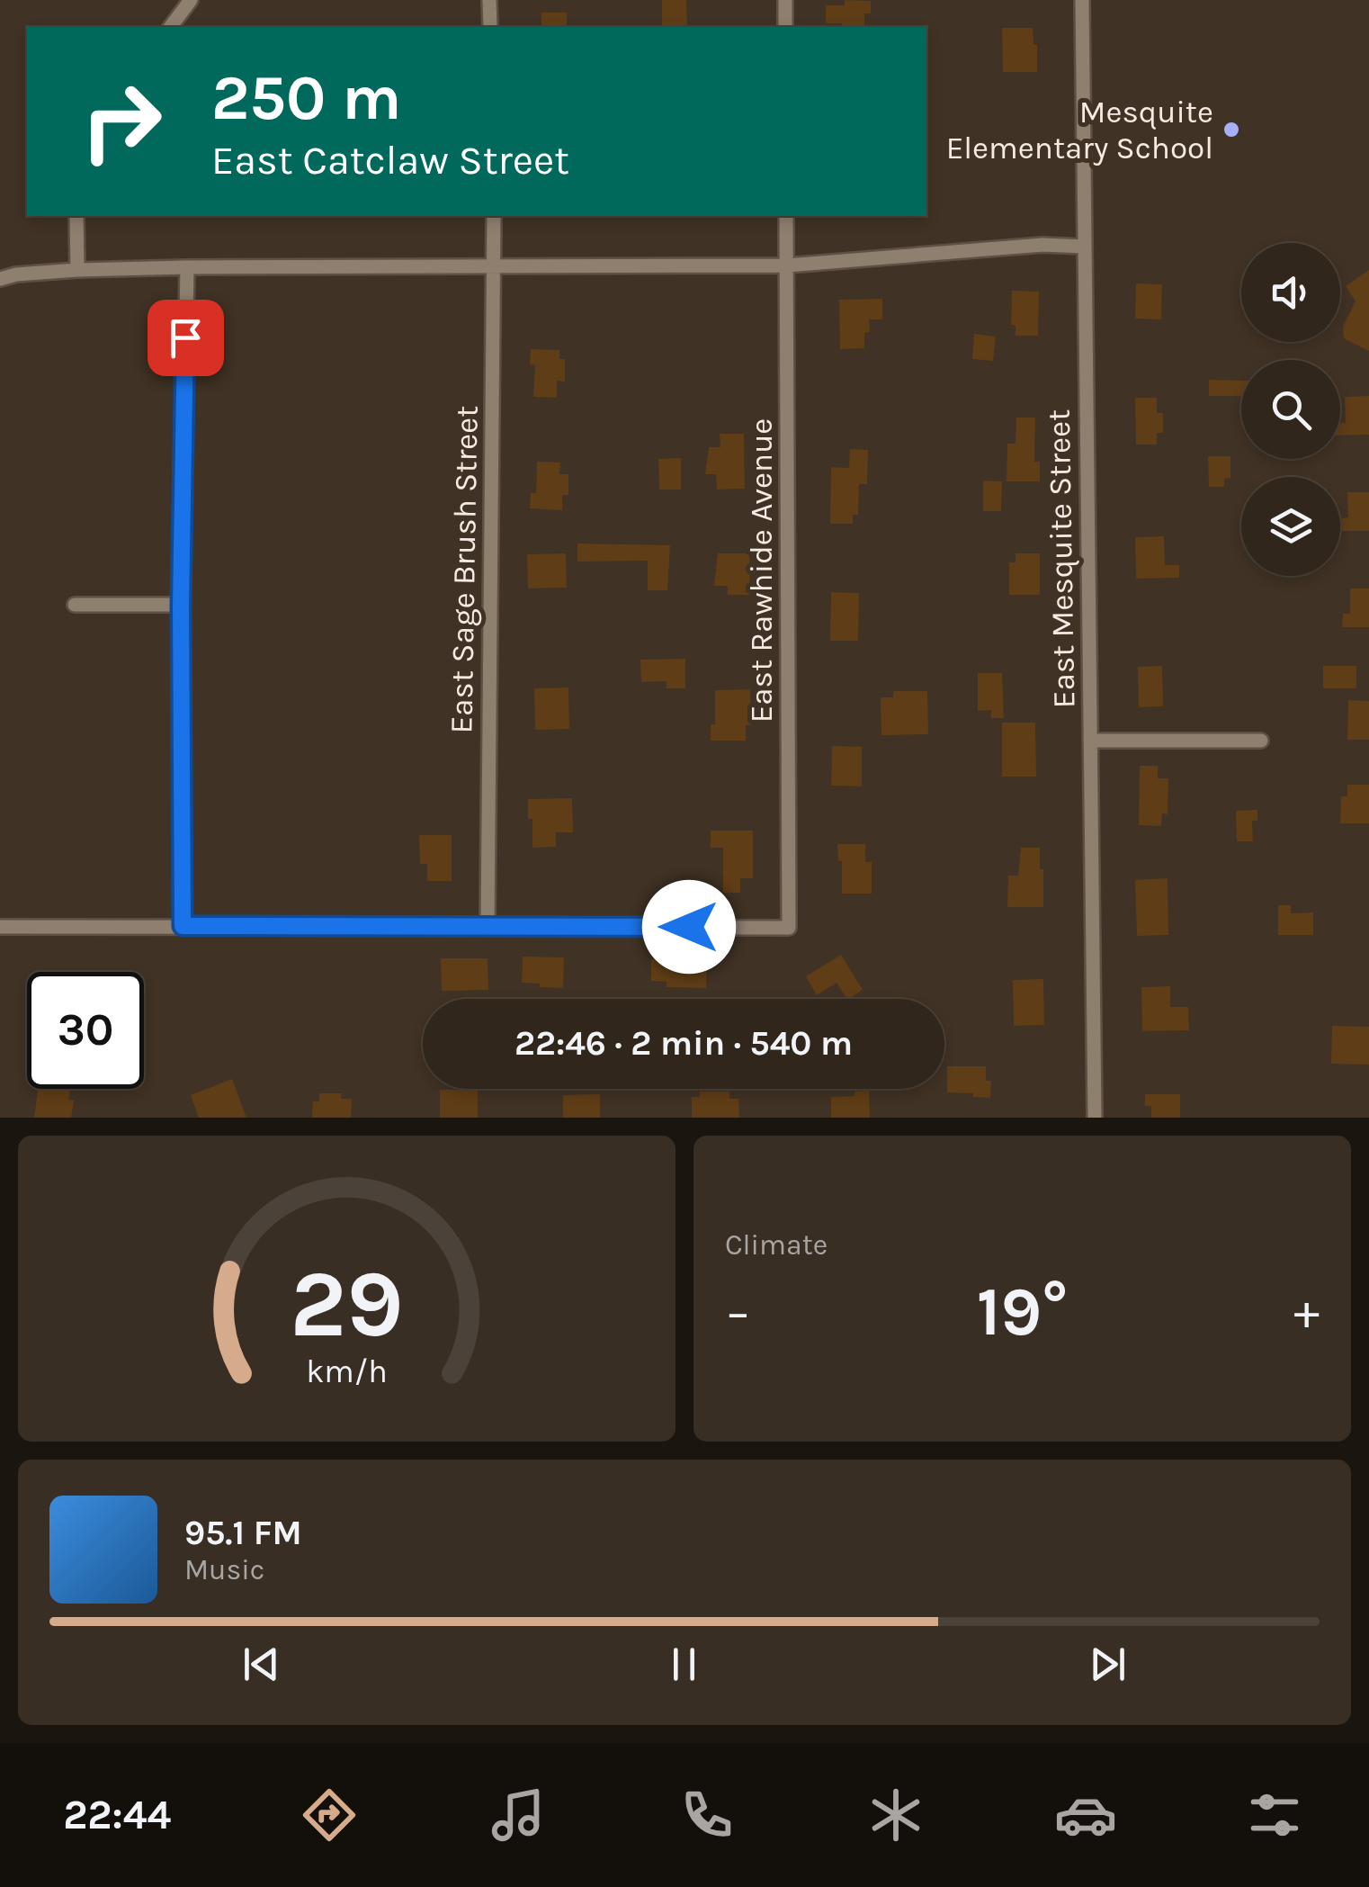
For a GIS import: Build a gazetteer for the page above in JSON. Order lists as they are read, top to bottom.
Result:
{
  "streets": {
    "street": ["East Mesquite Street", "East Sage Brush Street", "East Rawhide Avenue"]
  },
  "crossings": [
    ["East Sage Brush Street", "East Rawhide Avenue"]
  ],
  "places": ["Mesquite Elementary School"],
  "page": {
    "turn": ["250 m", "East Catclaw Street"],
    "limit": "30",
    "trip": "22:46 · 2 min · 540 m",
    "tile": "Climate",
    "heat": ["−", "19°", "+"],
    "song": ["95.1 FM", "Music"],
    "tabs": "22:44",
    "gauge": ["29", "km/h"]
  }
}
